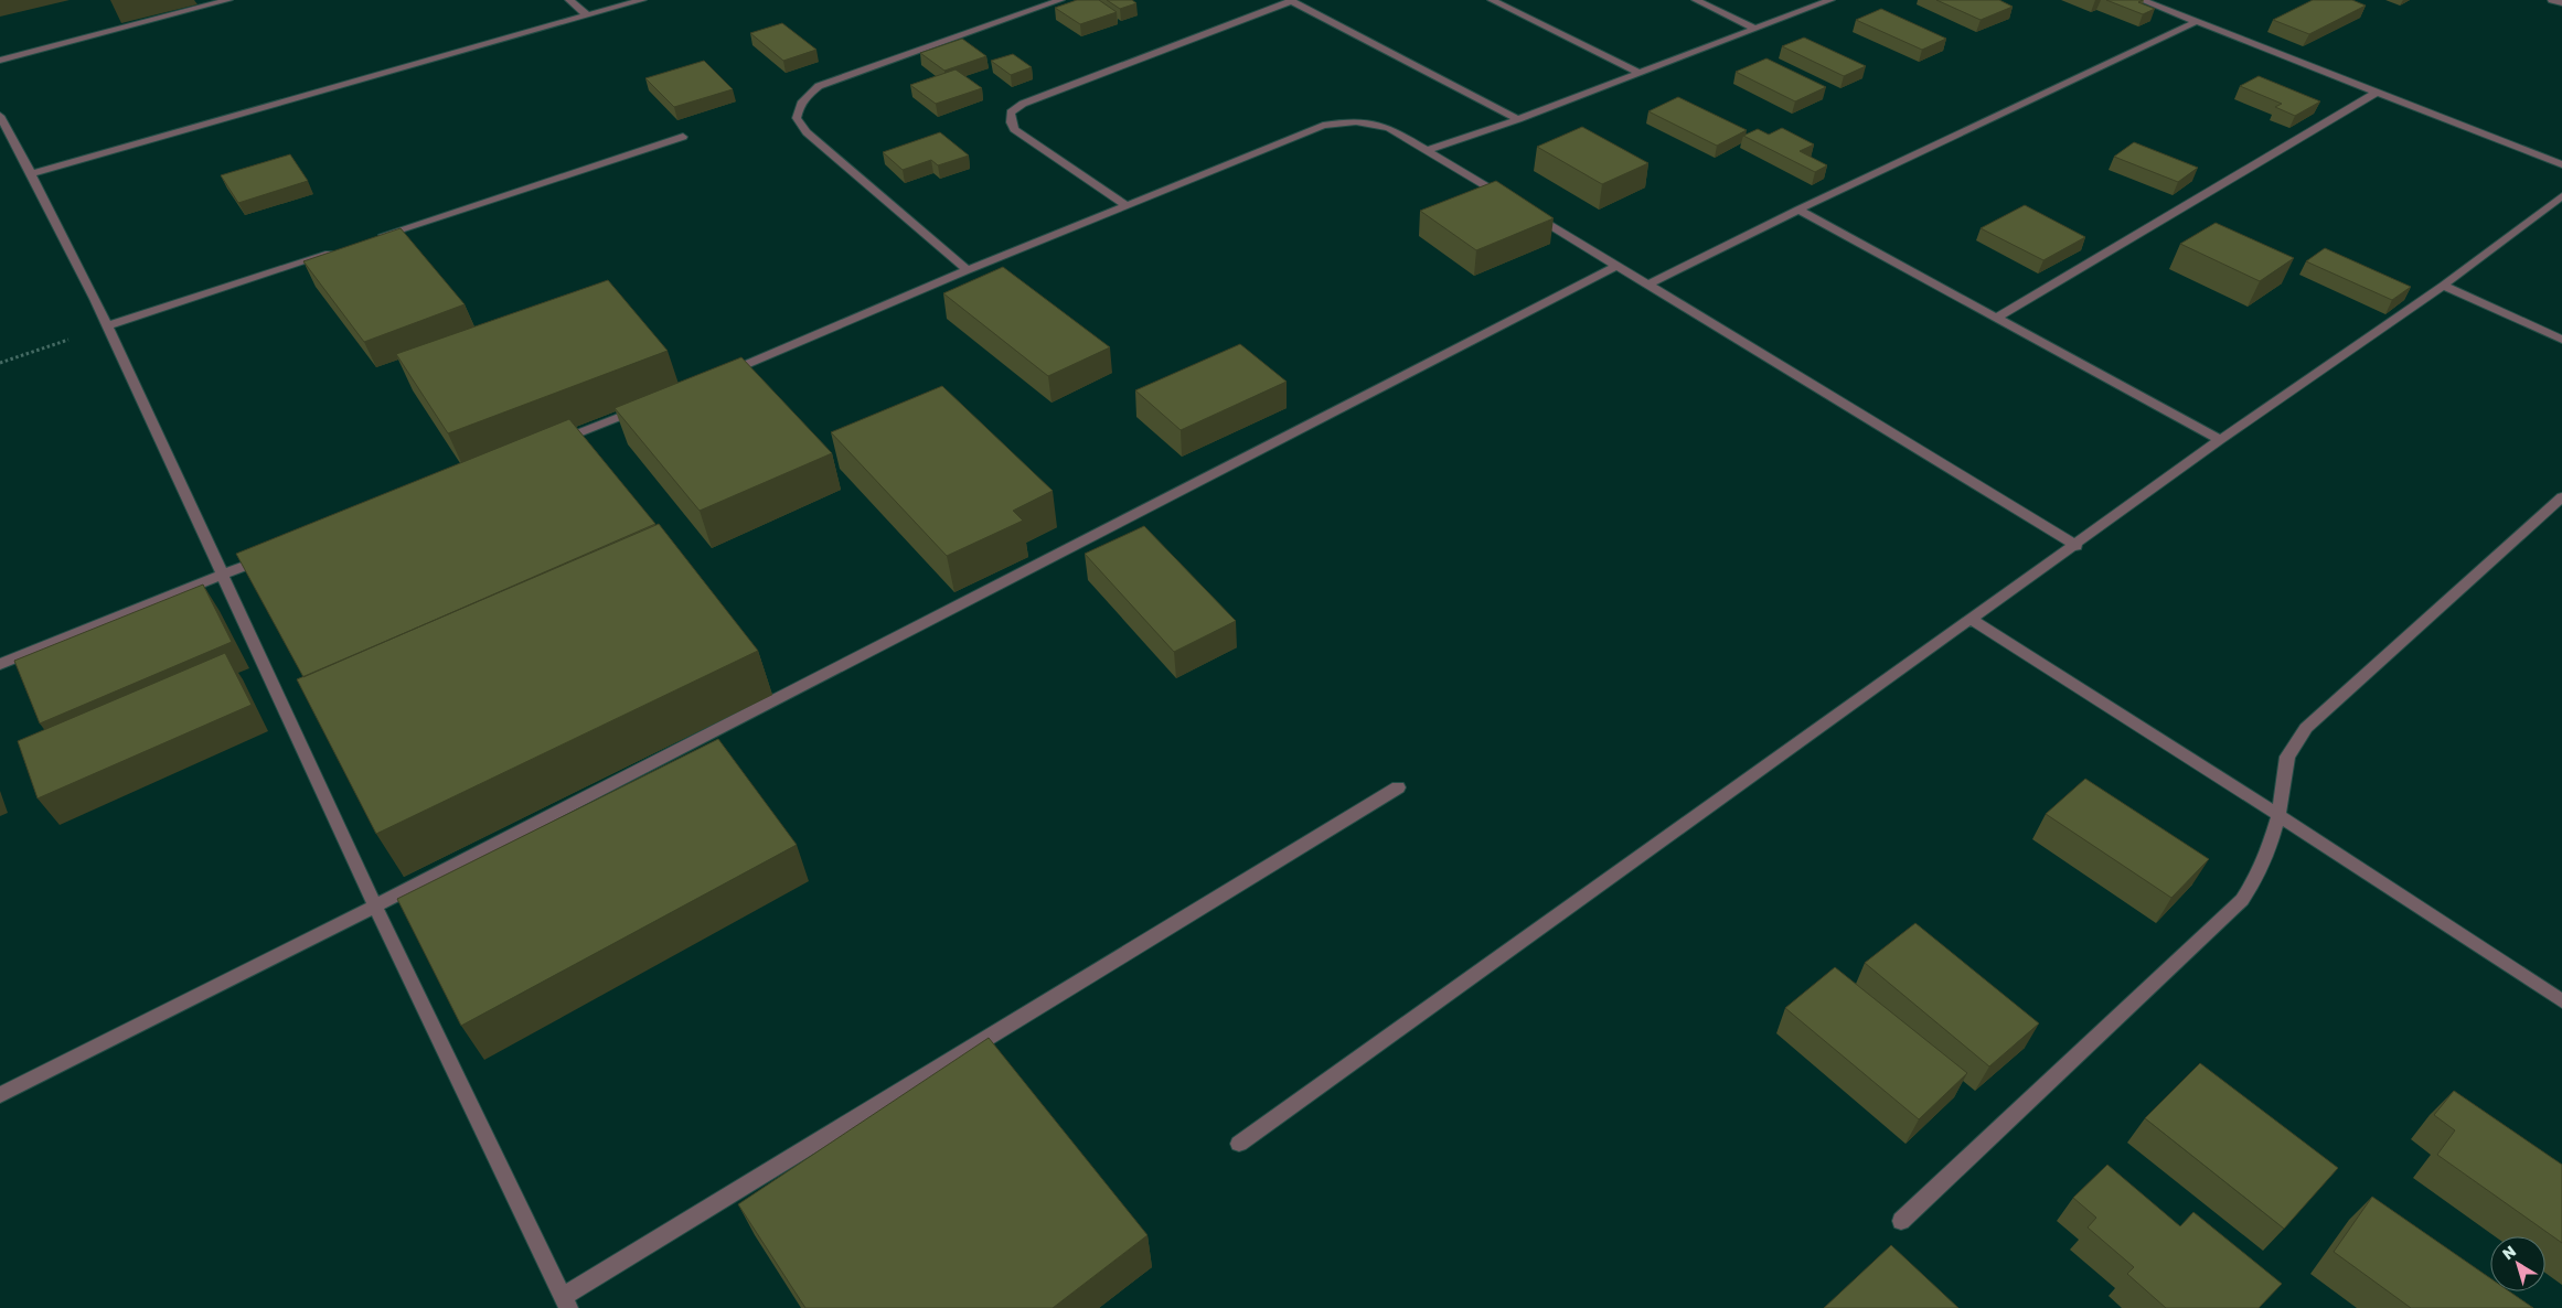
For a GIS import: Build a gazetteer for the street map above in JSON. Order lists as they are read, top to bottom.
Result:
{
  "north": "top left"
}
